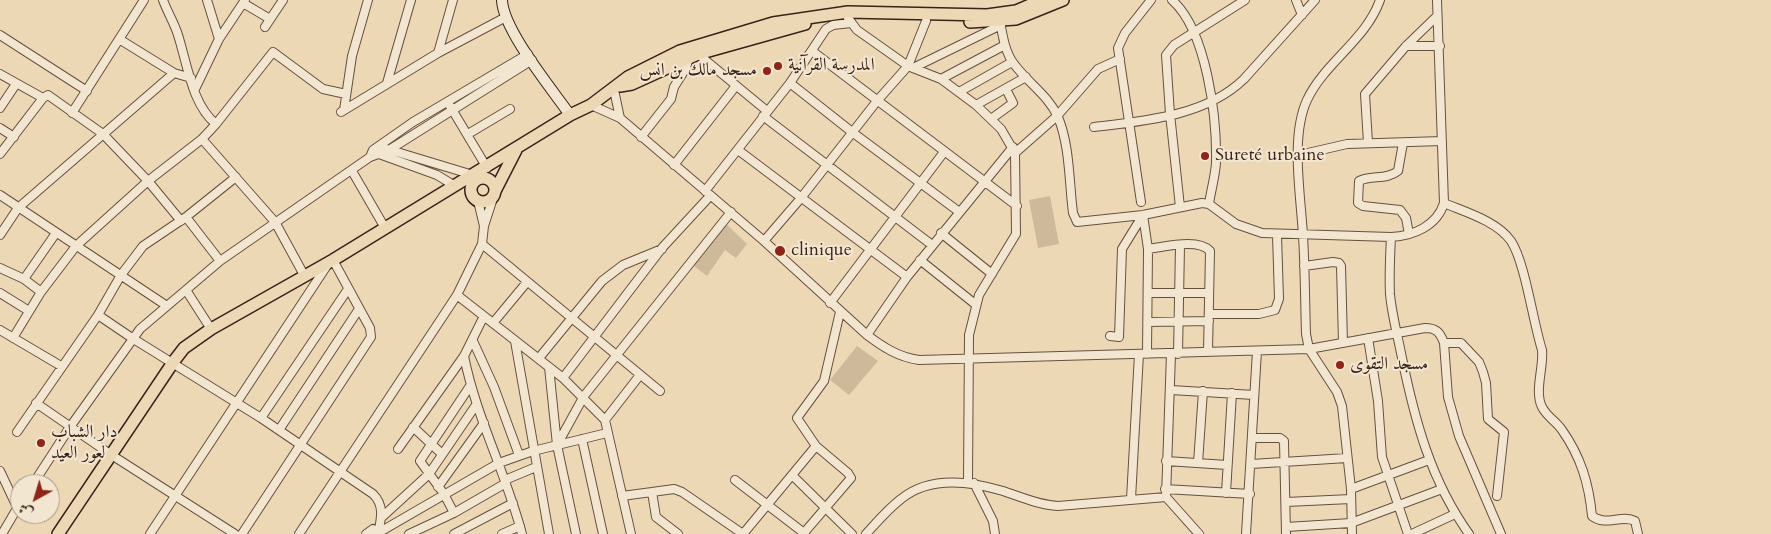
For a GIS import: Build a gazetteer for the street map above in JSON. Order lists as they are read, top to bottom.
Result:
{
  "places": [
    "المدرسة القرآنية",
    "مسجد مالك بن انس",
    "Sureté urbaine",
    "clinique",
    "مسجد التقوى",
    "دار الشباب لعور العيد"
  ],
  "north": "bottom left"
}
